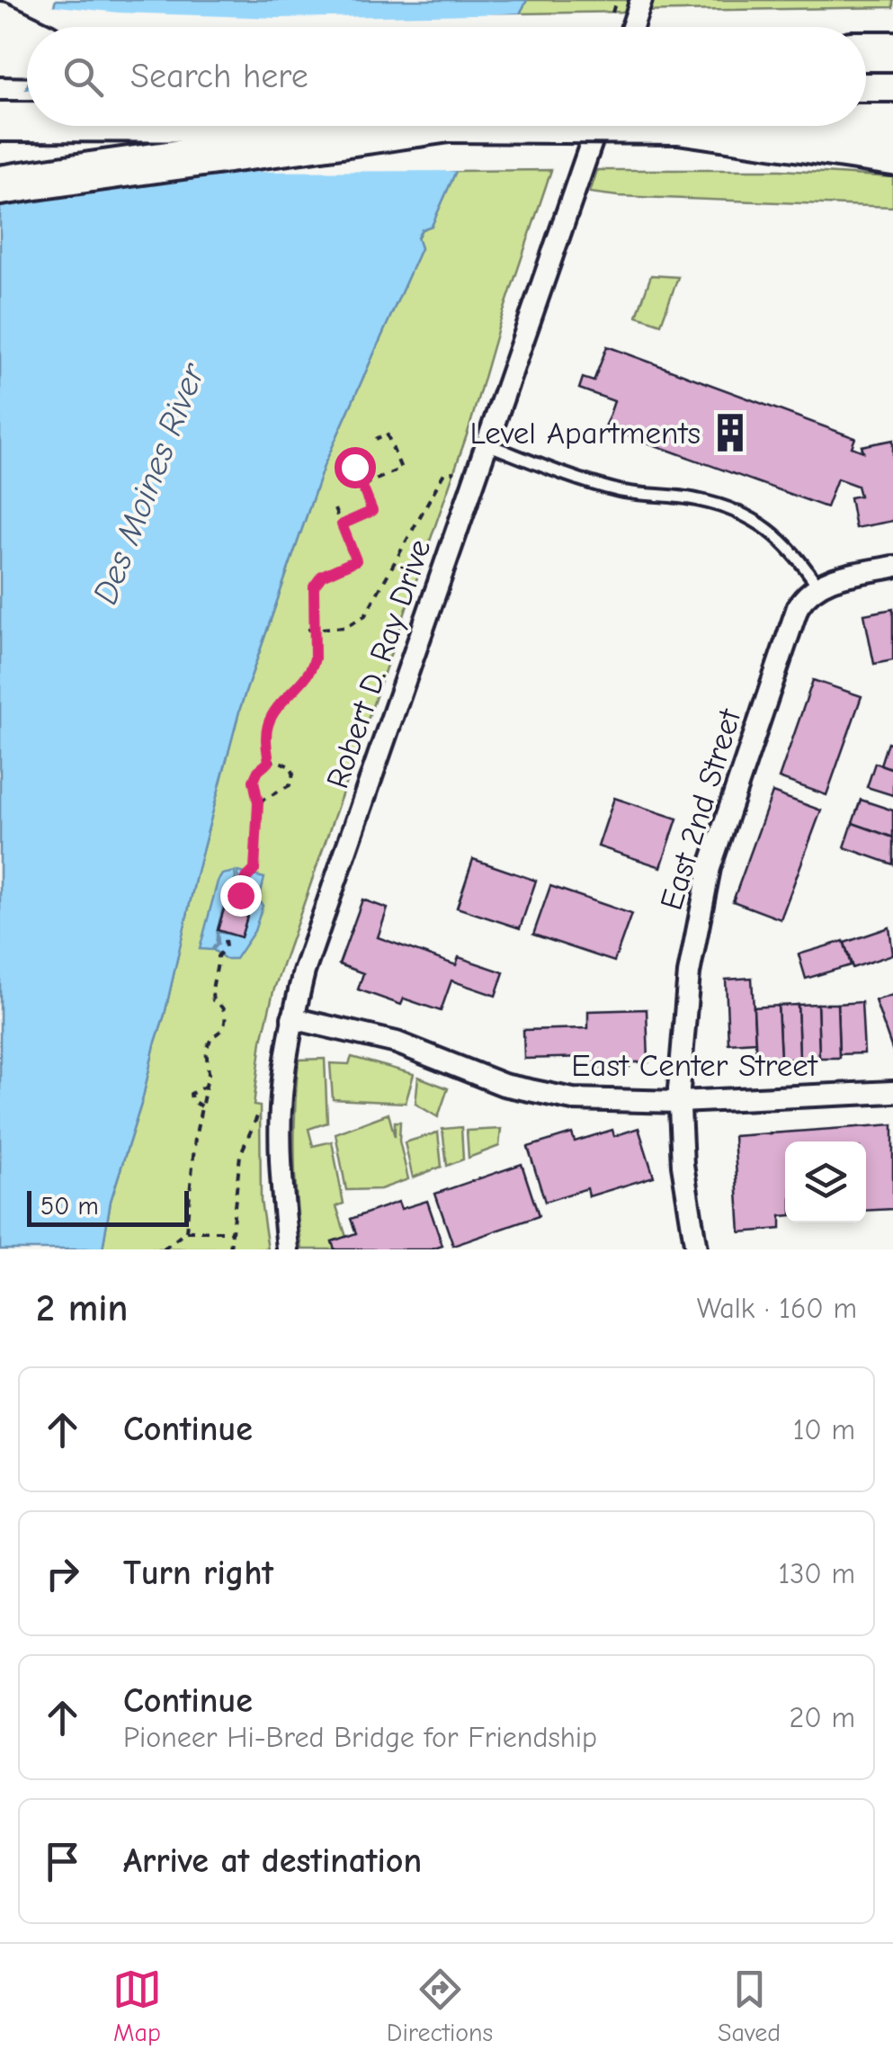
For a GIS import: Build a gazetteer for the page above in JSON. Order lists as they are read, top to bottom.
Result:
{
  "streets": {
    "street": ["Robert D. Ray Drive", "East 2nd Street", "East Center Street"]
  },
  "crossings": [
    ["Robert D. Ray Drive", "East Center Street"],
    ["East 2nd Street", "East Center Street"]
  ],
  "water": ["Des Moines River"],
  "places": {
    "building": ["Level Apartments"]
  },
  "scale_bar": "50 m",
  "page": {
    "search": "Search here",
    "scale": "50 m",
    "heading": ["2 min", "Walk · 160 m"],
    "list": [
      ["Continue", "10 m"],
      ["Turn right", "130 m"],
      ["Continue", "Pioneer Hi-Bred Bridge for Friendship", "20 m"],
      "Arrive at destination"
    ],
    "nav": ["Map", "Directions", "Saved"]
  }
}
